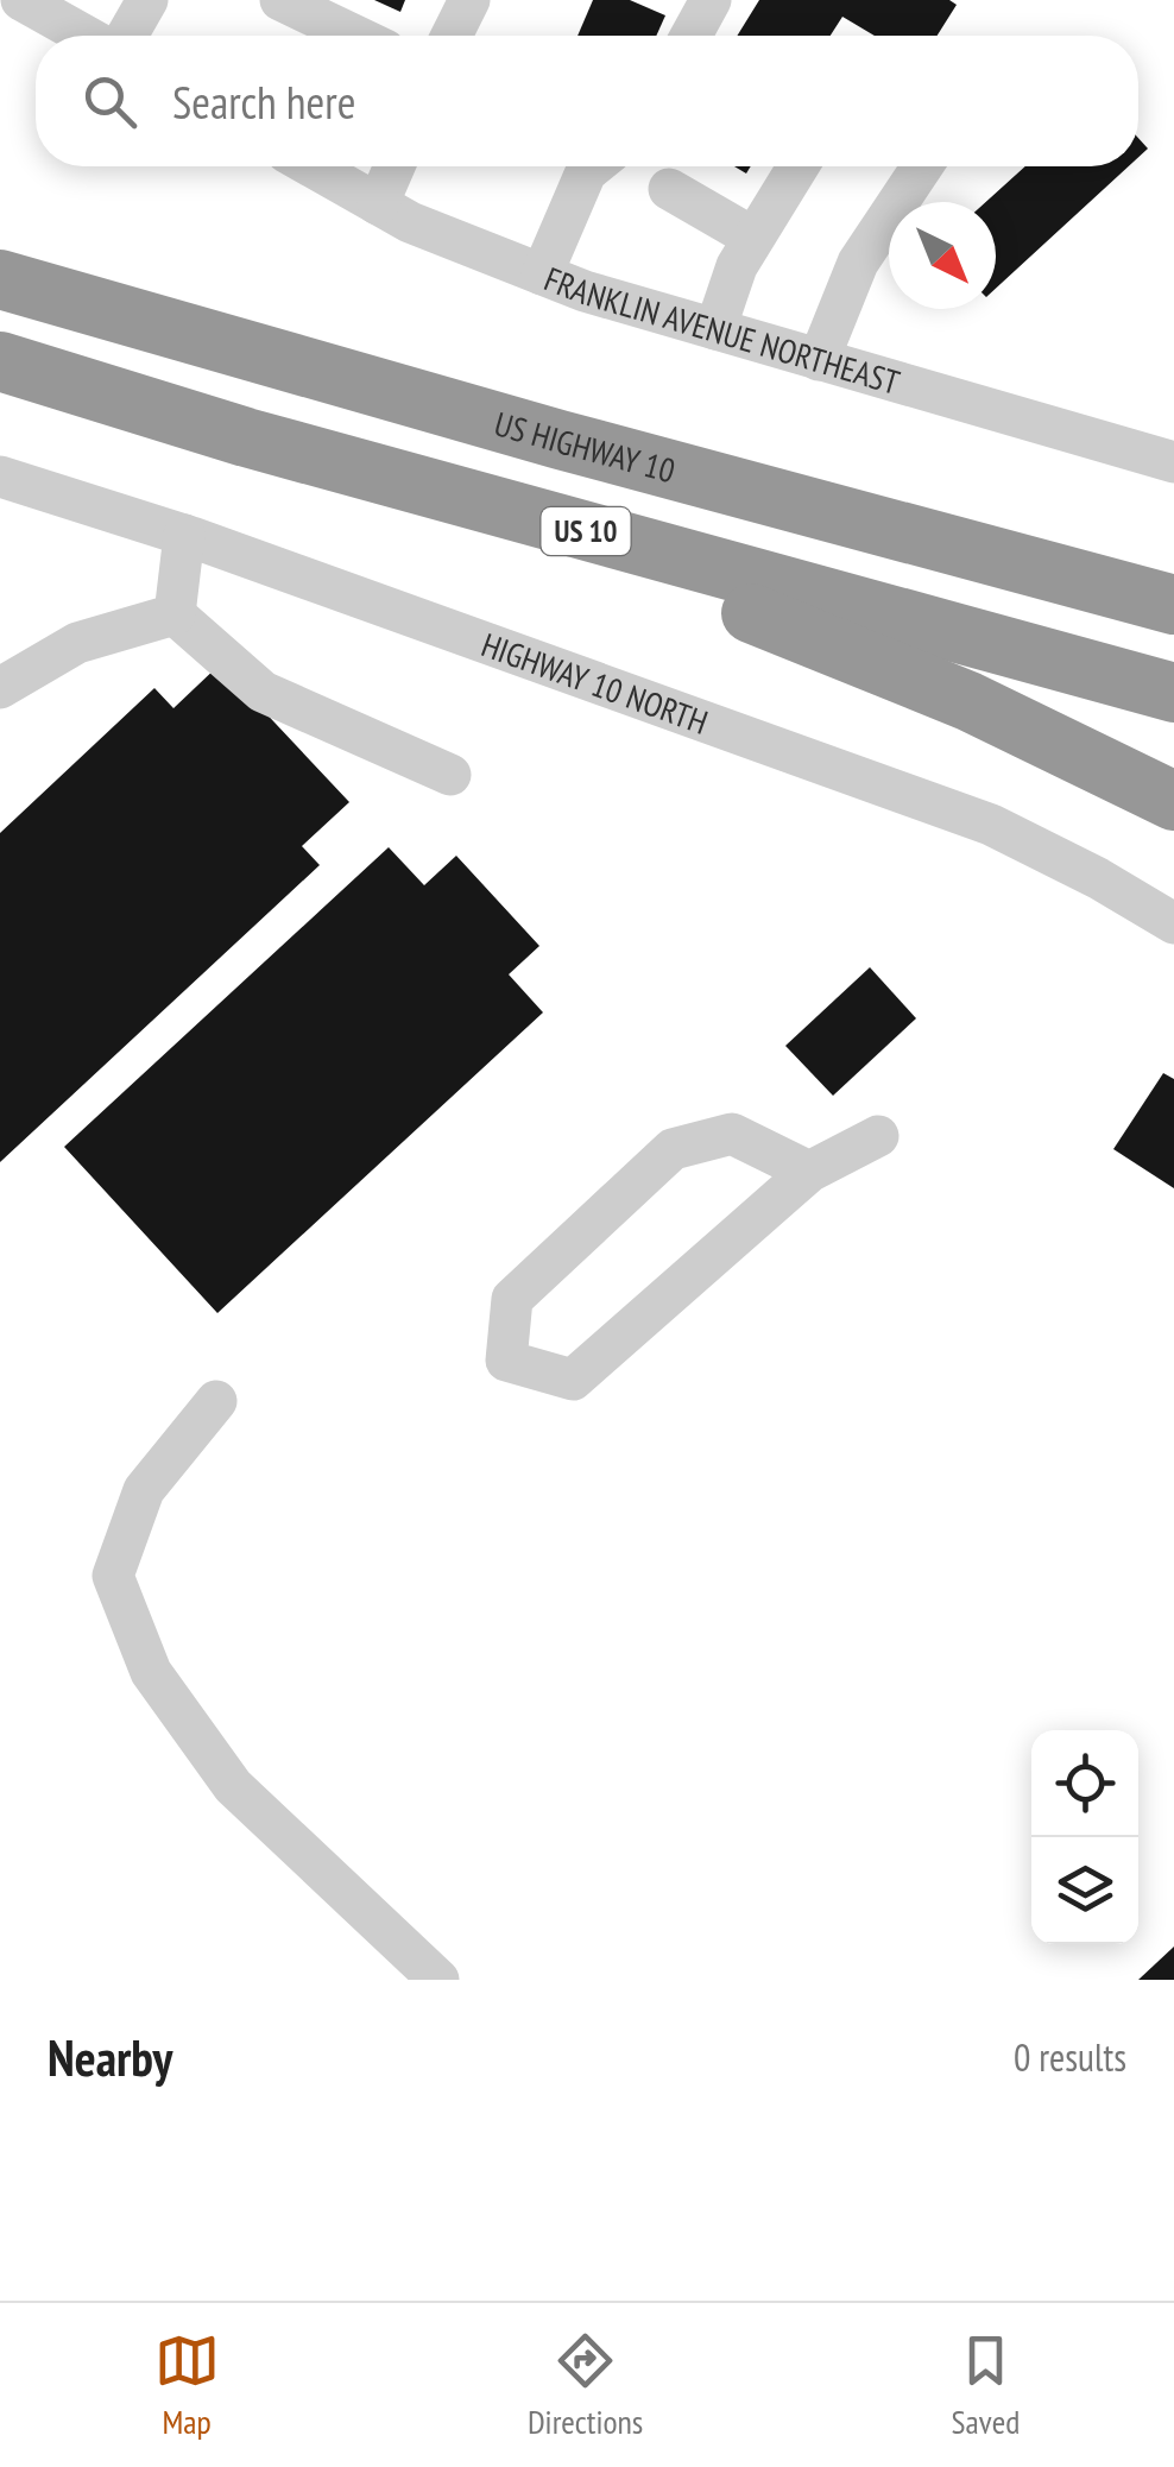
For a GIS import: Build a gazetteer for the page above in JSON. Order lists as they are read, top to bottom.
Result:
{
  "streets": {
    "highway": ["US HIGHWAY 10", "US 10"],
    "street": ["FRANKLIN AVENUE NORTHEAST", "HIGHWAY 10 NORTH"]
  },
  "north": "bottom right",
  "page": {
    "search": "Search here",
    "heading": ["Nearby", "0 results"],
    "nav": ["Map", "Directions", "Saved"]
  }
}
